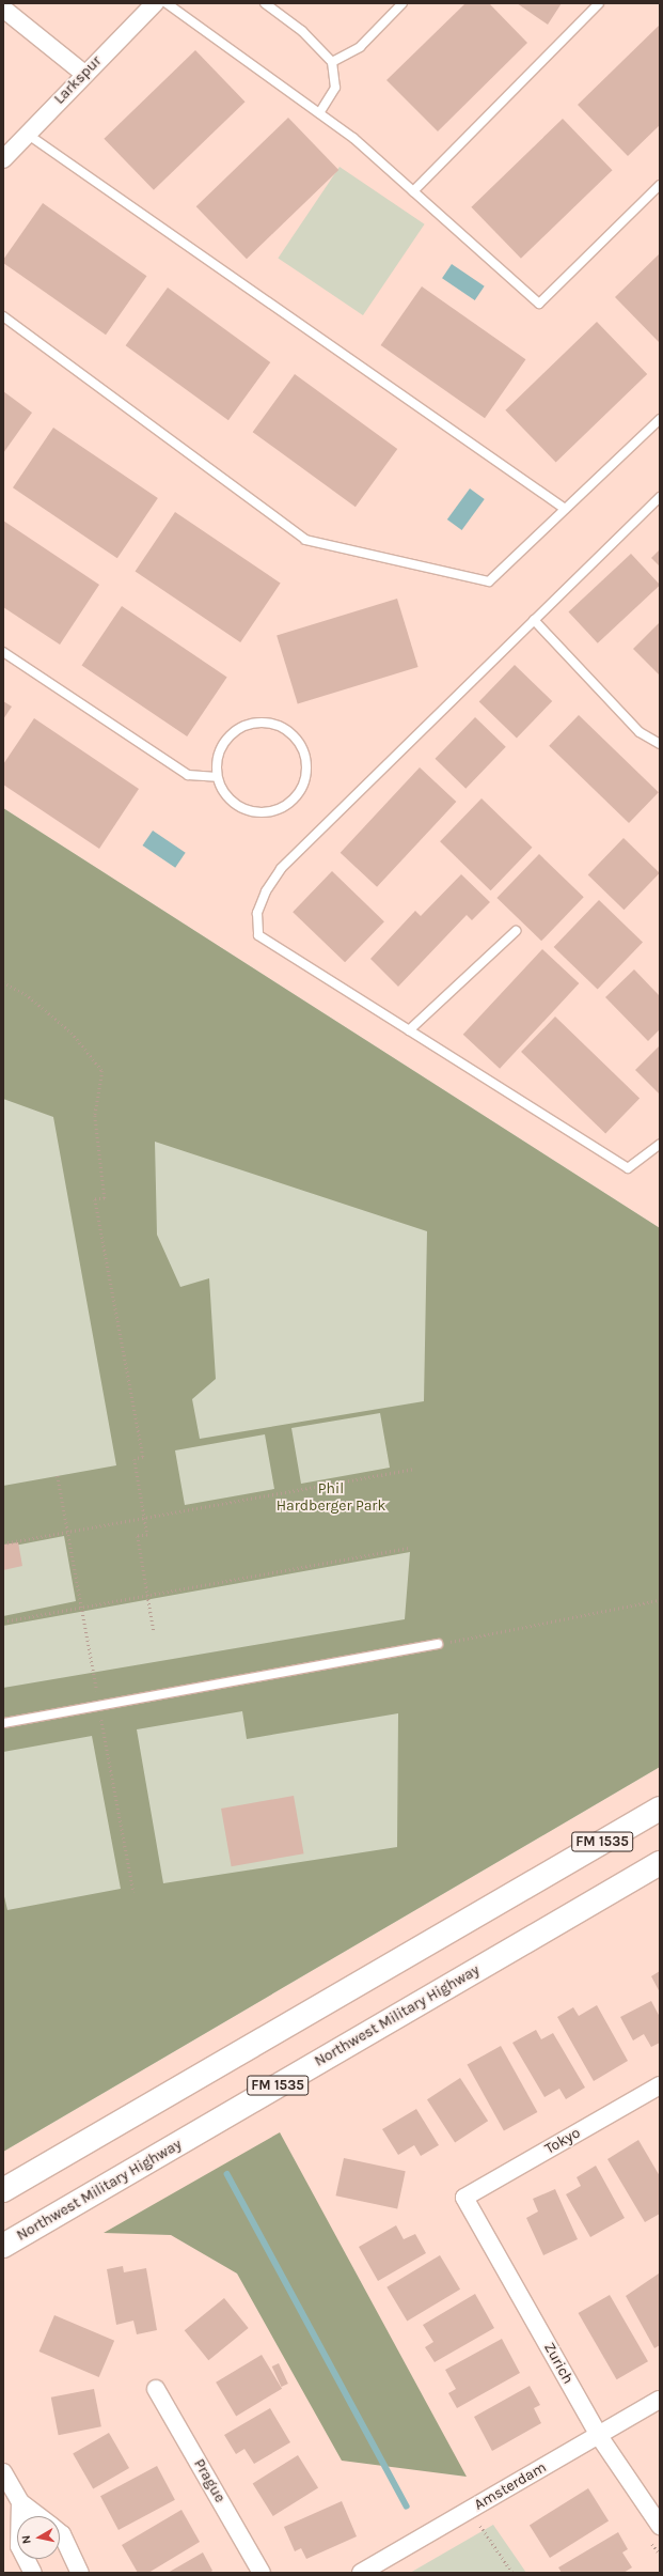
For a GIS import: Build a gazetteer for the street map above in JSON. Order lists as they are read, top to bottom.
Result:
{
  "streets": {
    "main road": ["FM 1535", "Northwest Military Highway"],
    "street": [
      "Larkspur",
      "Tokyo",
      "Zurich",
      "Prague",
      "Amsterdam"
    ]
  },
  "crossings": [
    ["Tokyo", "Zurich"],
    ["Zurich", "Amsterdam"]
  ],
  "parks": ["Phil Hardberger Park"],
  "north": "left"
}
